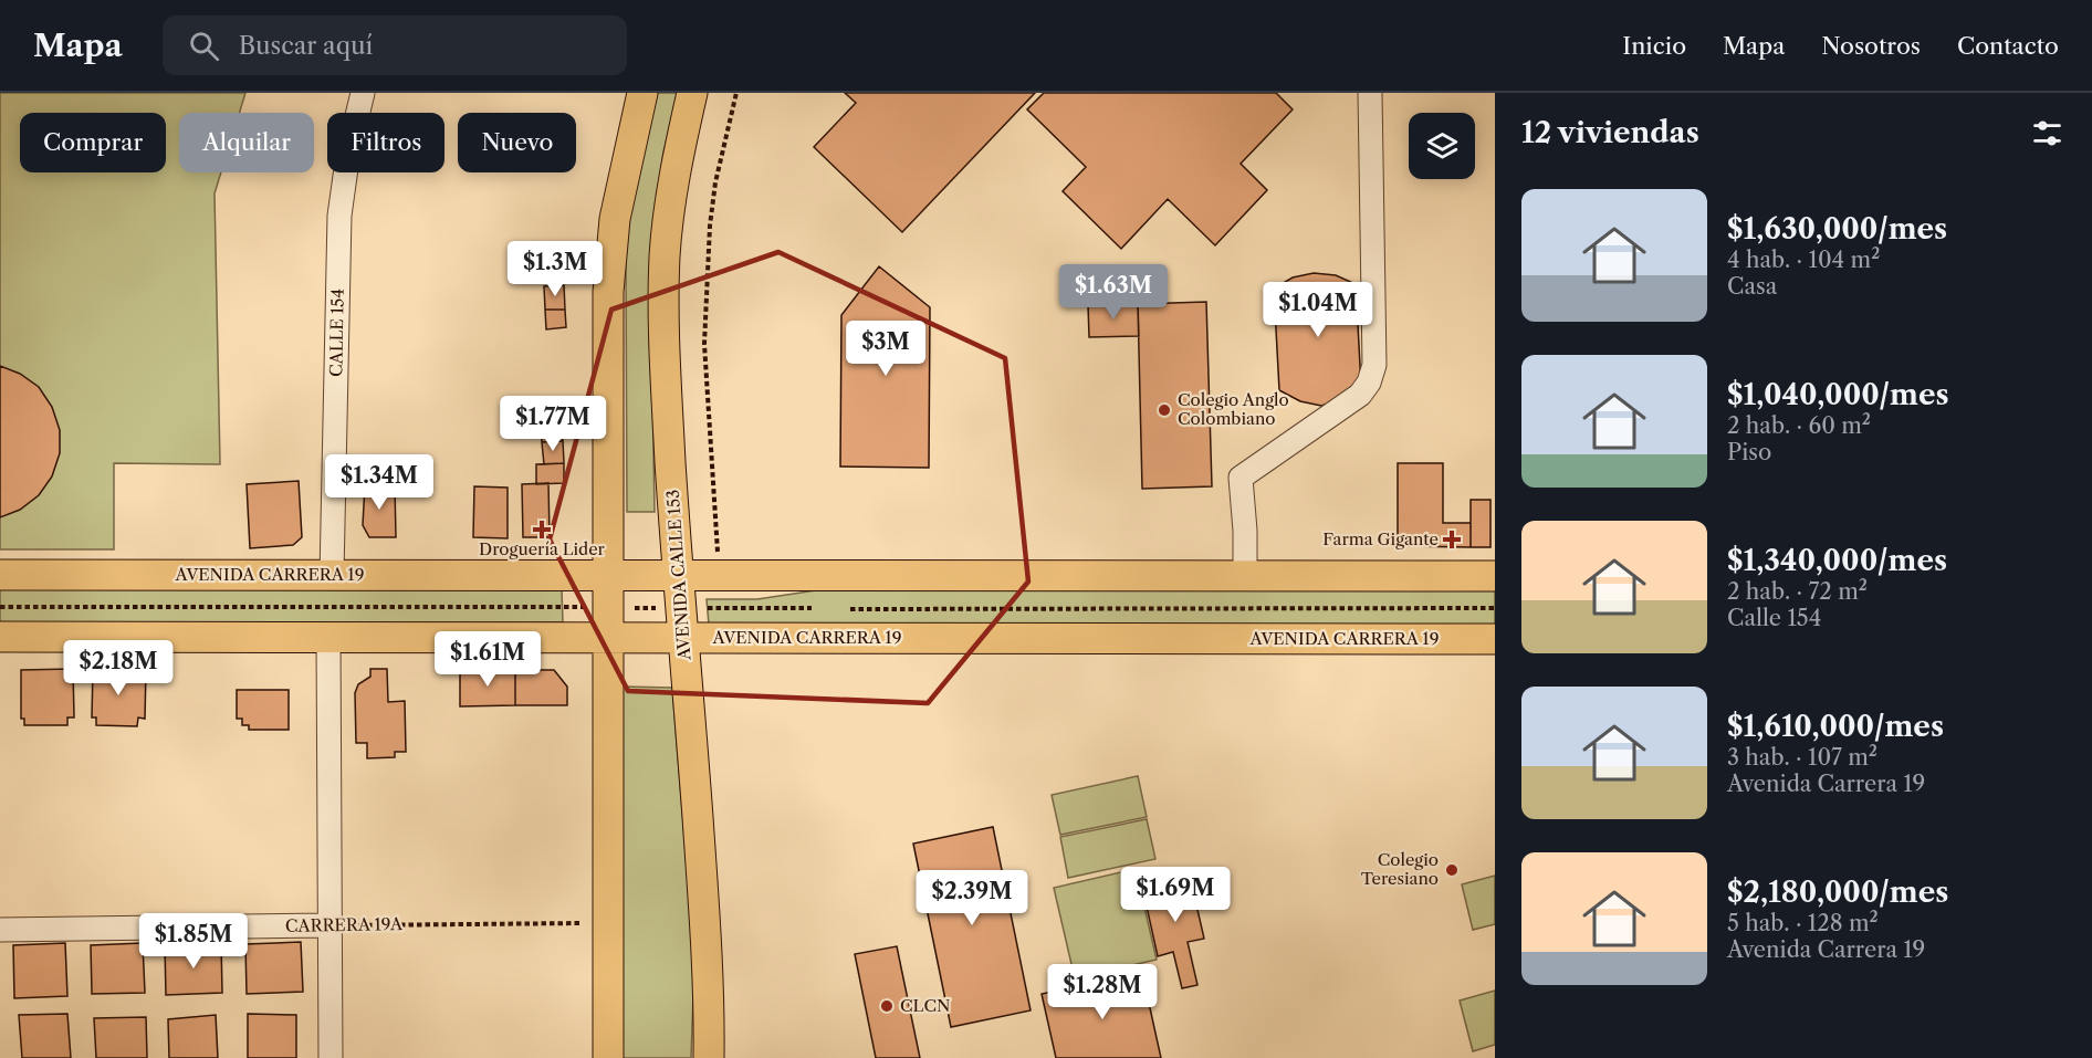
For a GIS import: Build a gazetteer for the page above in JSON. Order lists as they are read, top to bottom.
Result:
{
  "streets": {
    "main road": ["AVENIDA CARRERA 19", "AVENIDA CALLE 153"],
    "street": ["CALLE 154", "CARRERA 19A"]
  },
  "crossings": [
    ["CALLE 154", "AVENIDA CARRERA 19"],
    ["AVENIDA CARRERA 19", "AVENIDA CALLE 153"]
  ],
  "places": {
    "other": ["Colegio Anglo Colombiano", "Colegio Teresiano", "CLCN"],
    "health": ["Droguería Lider", "Farma Gigante"]
  },
  "page": {
    "header": "Mapa",
    "search": "Buscar aquí",
    "nav": [
      "Inicio",
      "Mapa",
      "Nosotros",
      "Contacto"
    ],
    "heading": "12 viviendas",
    "chip": [
      "Comprar",
      "Alquilar",
      "Filtros",
      "Nuevo"
    ],
    "list": [
      {
        "name": "$1,630,000/mes",
        "note": "4 hab. · 104 m² · Casa"
      },
      {
        "name": "$1,040,000/mes",
        "note": "2 hab. · 60 m² · Piso"
      },
      {
        "name": "$1,340,000/mes",
        "note": "2 hab. · 72 m² · Calle 154"
      },
      {
        "name": "$1,610,000/mes",
        "note": "3 hab. · 107 m² · Avenida Carrera 19"
      },
      {
        "name": "$2,180,000/mes",
        "note": "5 hab. · 128 m² · Avenida Carrera 19"
      }
    ],
    "price": [
      "$1.3M",
      "$1.63M",
      "$1.04M",
      "$3M",
      "$1.77M",
      "$1.34M",
      "$1.61M",
      "$2.18M",
      "$1.69M",
      "$2.39M",
      "$1.85M",
      "$1.28M"
    ]
  }
}
